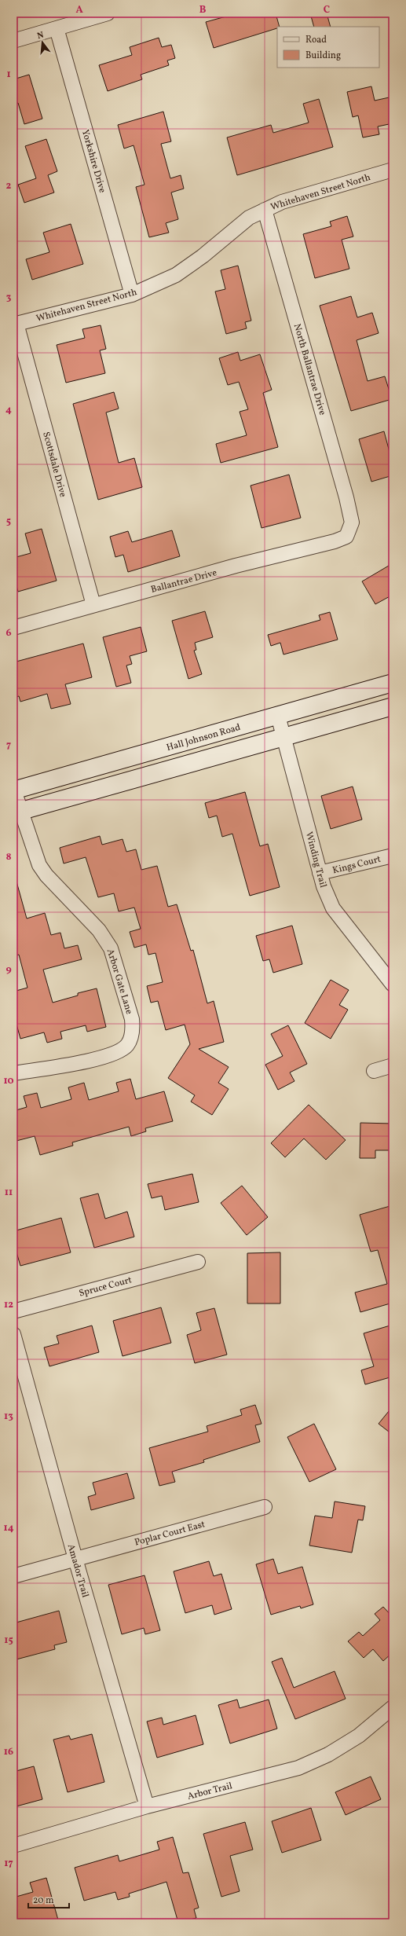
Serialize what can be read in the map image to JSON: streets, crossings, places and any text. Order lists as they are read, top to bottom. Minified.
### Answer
{"streets":{"main road":["Hall Johnson Road"],"street":["Yorkshire Drive","Whitehaven Street North","North Ballantrae Drive","Scottsdale Drive","Ballantrae Drive","Winding Trail","Kings Court","Arbor Gate Lane","Spruce Court","Poplar Court East","Amador Trail","Arbor Trail"]},"crossings":[["Yorkshire Drive","Whitehaven Street North"],["Whitehaven Street North","North Ballantrae Drive"],["Whitehaven Street North","Scottsdale Drive"],["North Ballantrae Drive","Ballantrae Drive"],["Scottsdale Drive","Ballantrae Drive"],["Hall Johnson Road","Winding Trail"],["Hall Johnson Road","Arbor Gate Lane"],["Winding Trail","Kings Court"],["Poplar Court East","Amador Trail"],["Amador Trail","Arbor Trail"]],"legend":["Road","Building"],"scale_bar":"20 m","north":"top","grid":{"columns":["A","B","C"],"rows":["1","2","3","4","5","6","7","8","9","10","11","12","13","14","15","16","17"]}}
